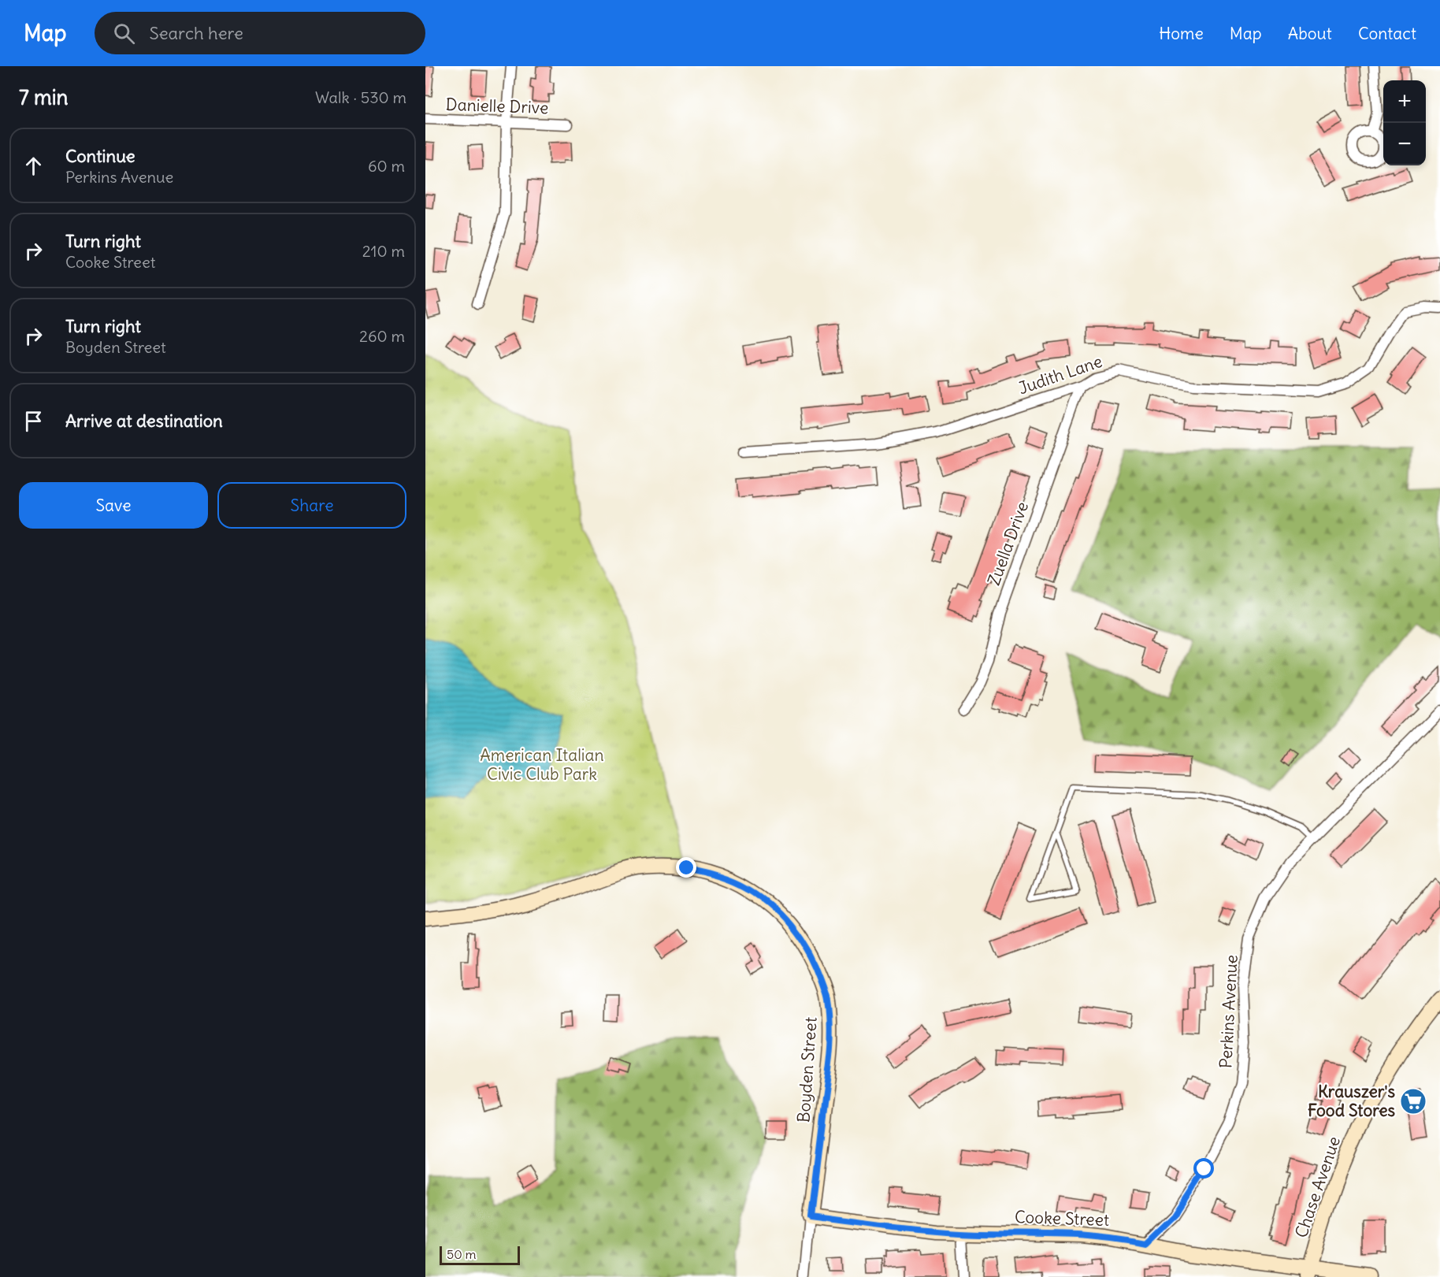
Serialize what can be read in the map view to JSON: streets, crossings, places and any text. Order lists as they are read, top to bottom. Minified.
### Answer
{"streets":{"street":["Danielle Drive","Judith Lane","Zuella Drive","Perkins Avenue","Boyden Street","Chase Avenue","Cooke Street"]},"crossings":[["Judith Lane","Zuella Drive"],["Perkins Avenue","Cooke Street"],["Boyden Street","Cooke Street"],["Chase Avenue","Cooke Street"]],"parks":["American Italian Civic Club Park"],"places":{"supermarket":["Krauszer's Food Stores"]},"scale_bar":"50 m","page":{"header":"Map","search":"Search here","nav":["Home","Map","About","Contact"],"heading":["7 min","Walk · 530 m"],"map_buttons":["+","−"],"list":[["Continue","Perkins Avenue","60 m"],["Turn right","Cooke Street","210 m"],["Turn right","Boyden Street","260 m"],"Arrive at destination"],"buttons":["Save","Share"],"scale":"50 m"}}
